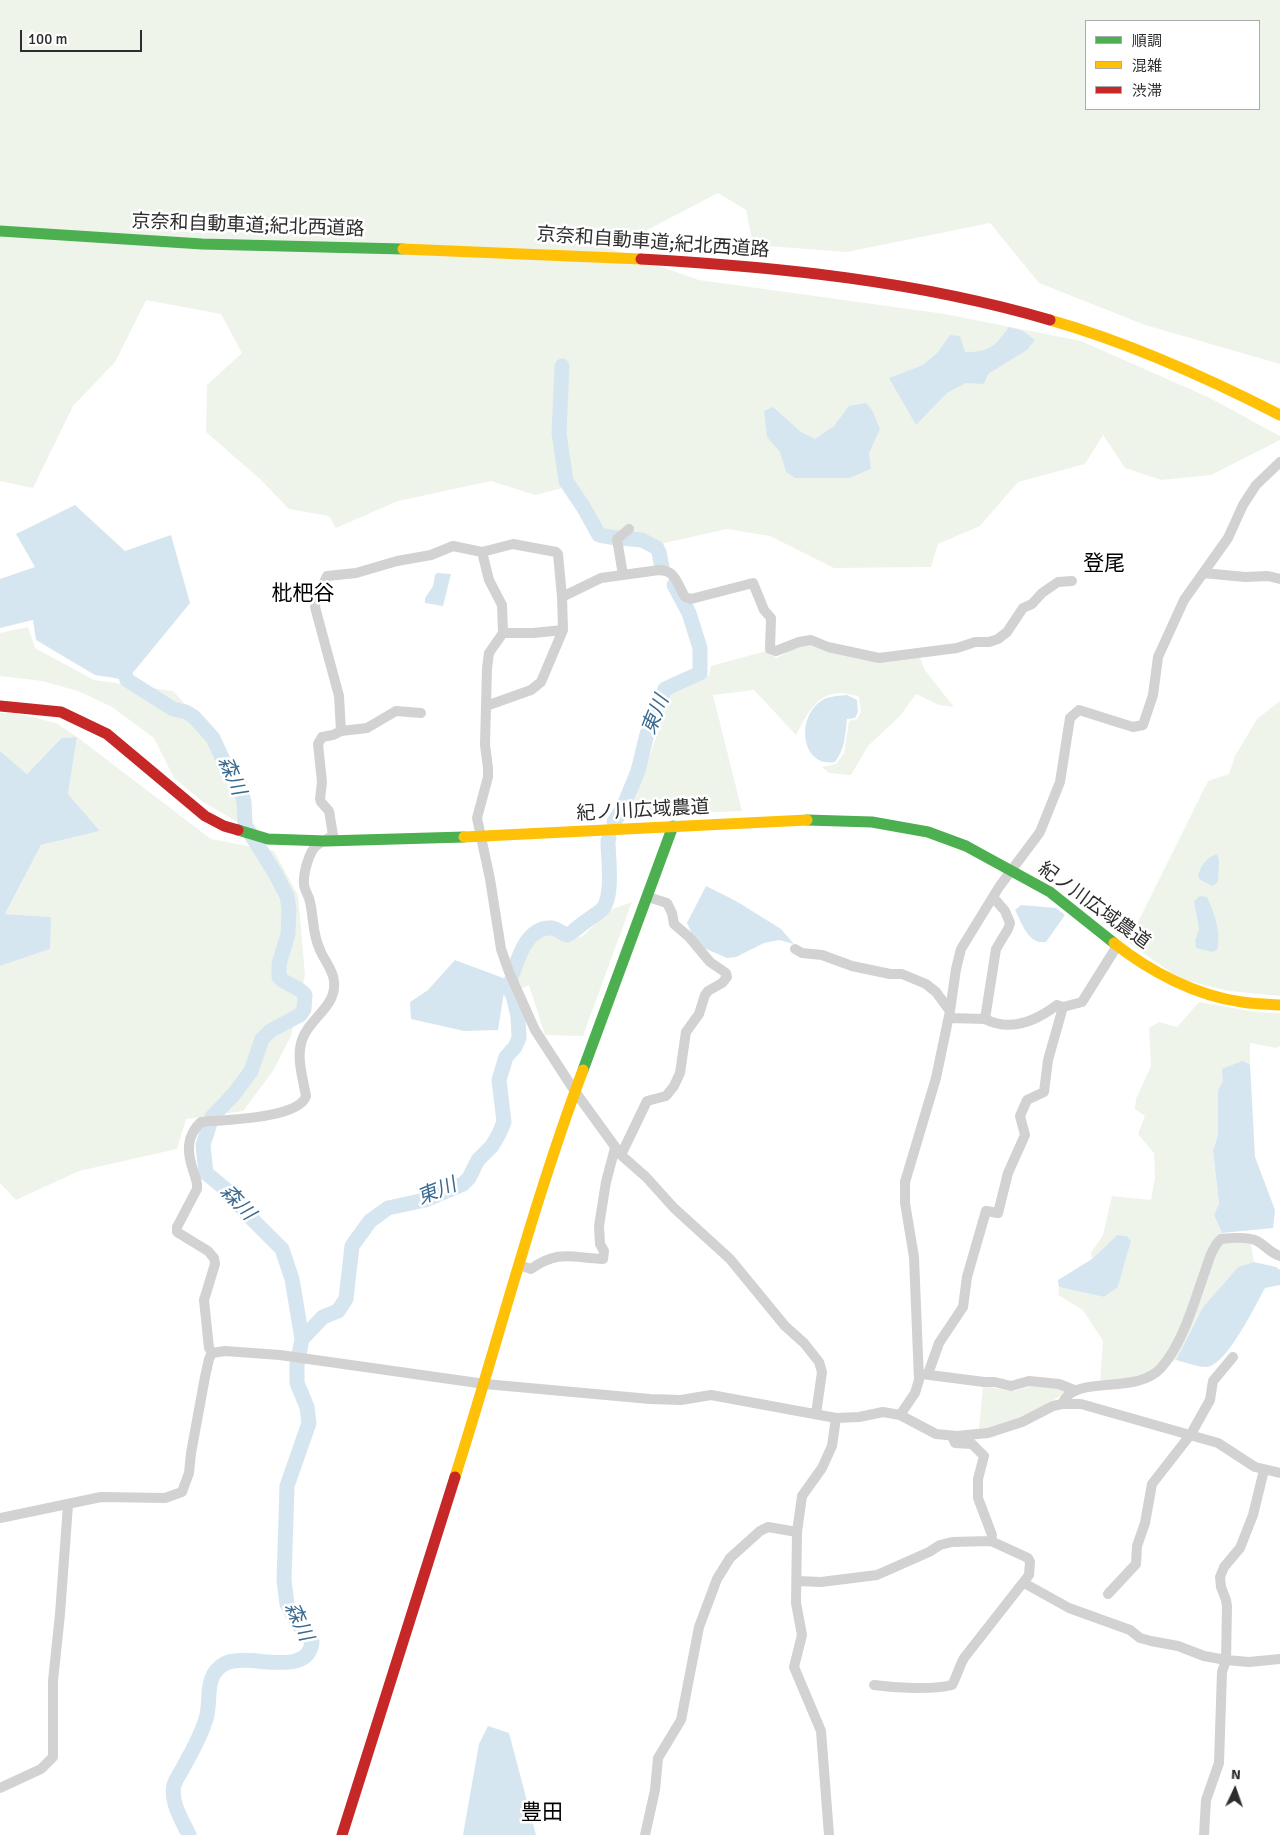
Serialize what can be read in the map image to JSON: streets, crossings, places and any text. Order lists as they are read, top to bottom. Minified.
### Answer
{"streets":{"main road":["京奈和自動車道;紀北西道路","紀ノ川広域農道"]},"districts":["登尾","枇杷谷","豊田"],"water":["東川","森川"],"legend":["順調","混雑","渋滞"],"scale_bar":"100 m","north":"top"}
